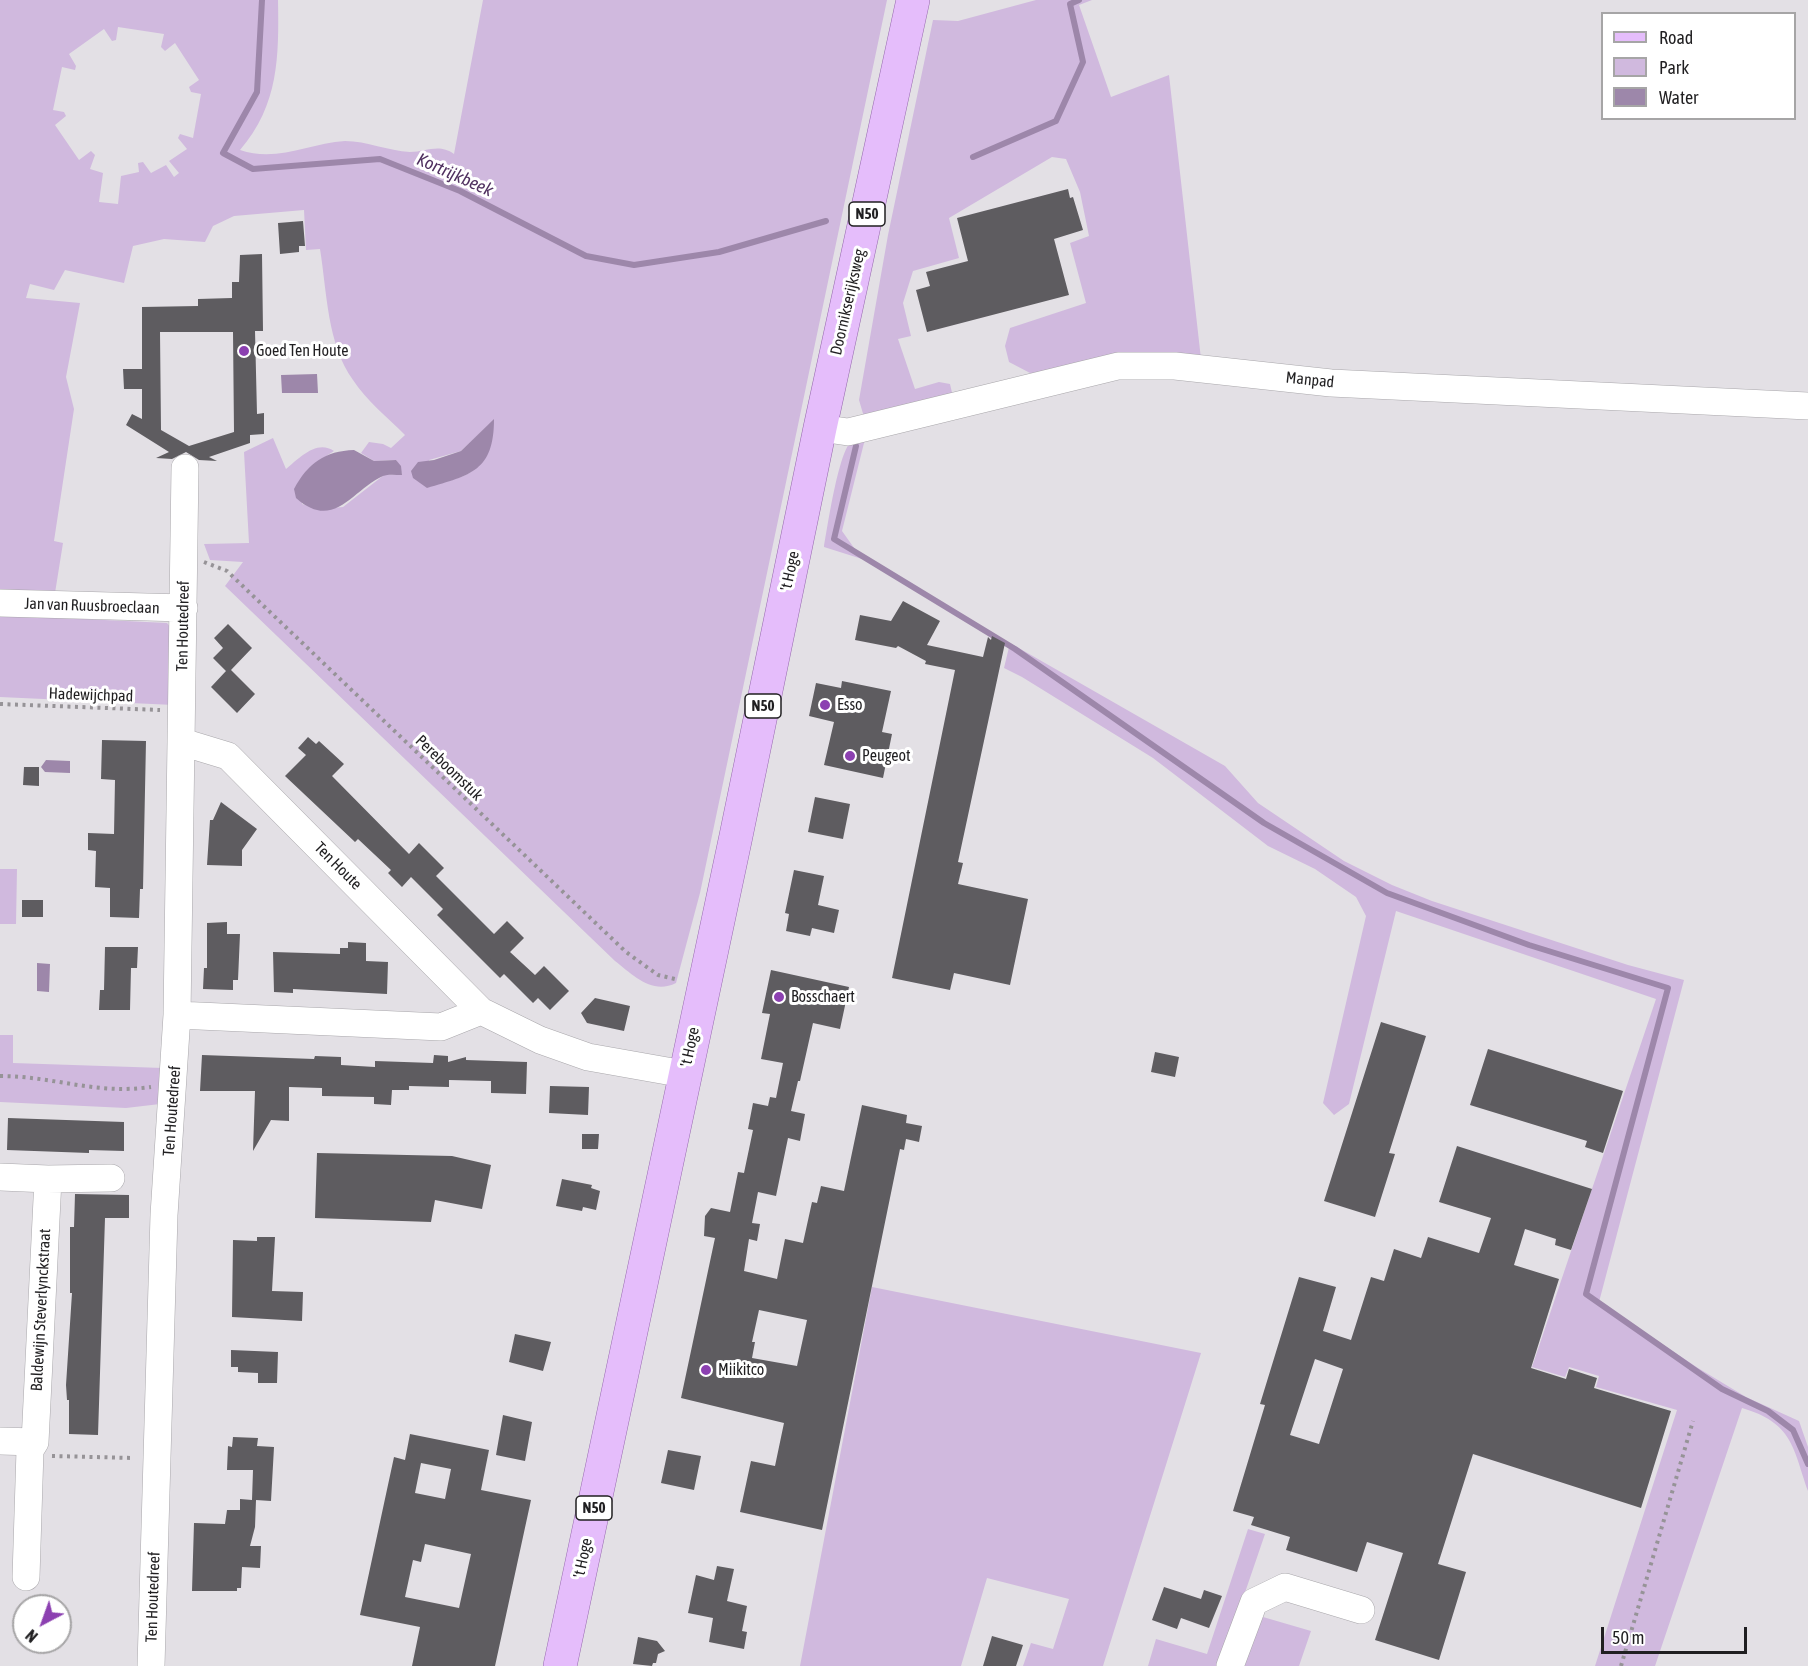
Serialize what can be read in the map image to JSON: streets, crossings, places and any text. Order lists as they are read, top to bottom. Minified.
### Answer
{"streets":{"main road":["N50","Doornikserijksweg","'t Hoge"],"street":["Manpad","Jan van Ruusbroeclaan","Ten Houtedreef","Ten Houte","Baldewijn Steverlynckstraat"],"path":["Hadewijchpad","Pereboomstuk"]},"crossings":[["Doornikserijksweg","Manpad"],["Doornikserijksweg","'t Hoge"],["Manpad","'t Hoge"],["'t Hoge","Pereboomstuk"],["'t Hoge","Ten Houte"],["Jan van Ruusbroeclaan","Ten Houtedreef"],["Ten Houtedreef","Hadewijchpad"],["Ten Houtedreef","Pereboomstuk"],["Ten Houtedreef","Ten Houte"]],"water":["Kortrijkbeek"],"places":["Goed Ten Houte","Esso","Peugeot","Bosschaert","Miikitco"],"legend":["Road","Park","Water"],"scale_bar":"50 m","north":"bottom left"}
